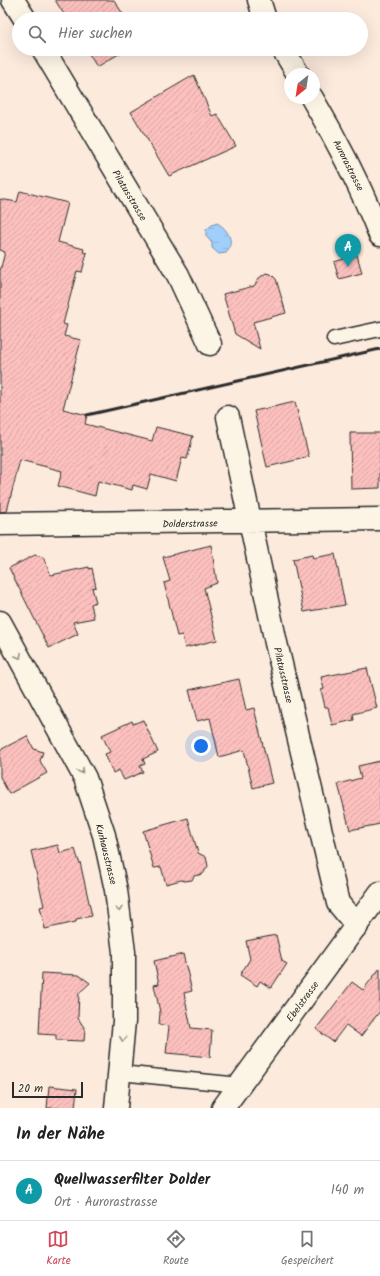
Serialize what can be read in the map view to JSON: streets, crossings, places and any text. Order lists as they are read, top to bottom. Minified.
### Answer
{"streets":{"street":["Aurorastrasse","Pilatusstrasse","Dolderstrasse","Kurhausstrasse","Ebelstrasse"]},"crossings":[["Pilatusstrasse","Dolderstrasse"],["Pilatusstrasse","Ebelstrasse"]],"one_way":["Kurhausstrasse"],"scale_bar":"20 m","north":"bottom left","page":{"search":"Hier suchen","pins":"A","scale":"20 m","heading":"In der Nähe","list":[{"mark":"A","name":"Quellwasserfilter Dolder","note":"Ort · Aurorastrasse","value":"140 m"}],"nav":["Karte","Route","Gespeichert"]}}
